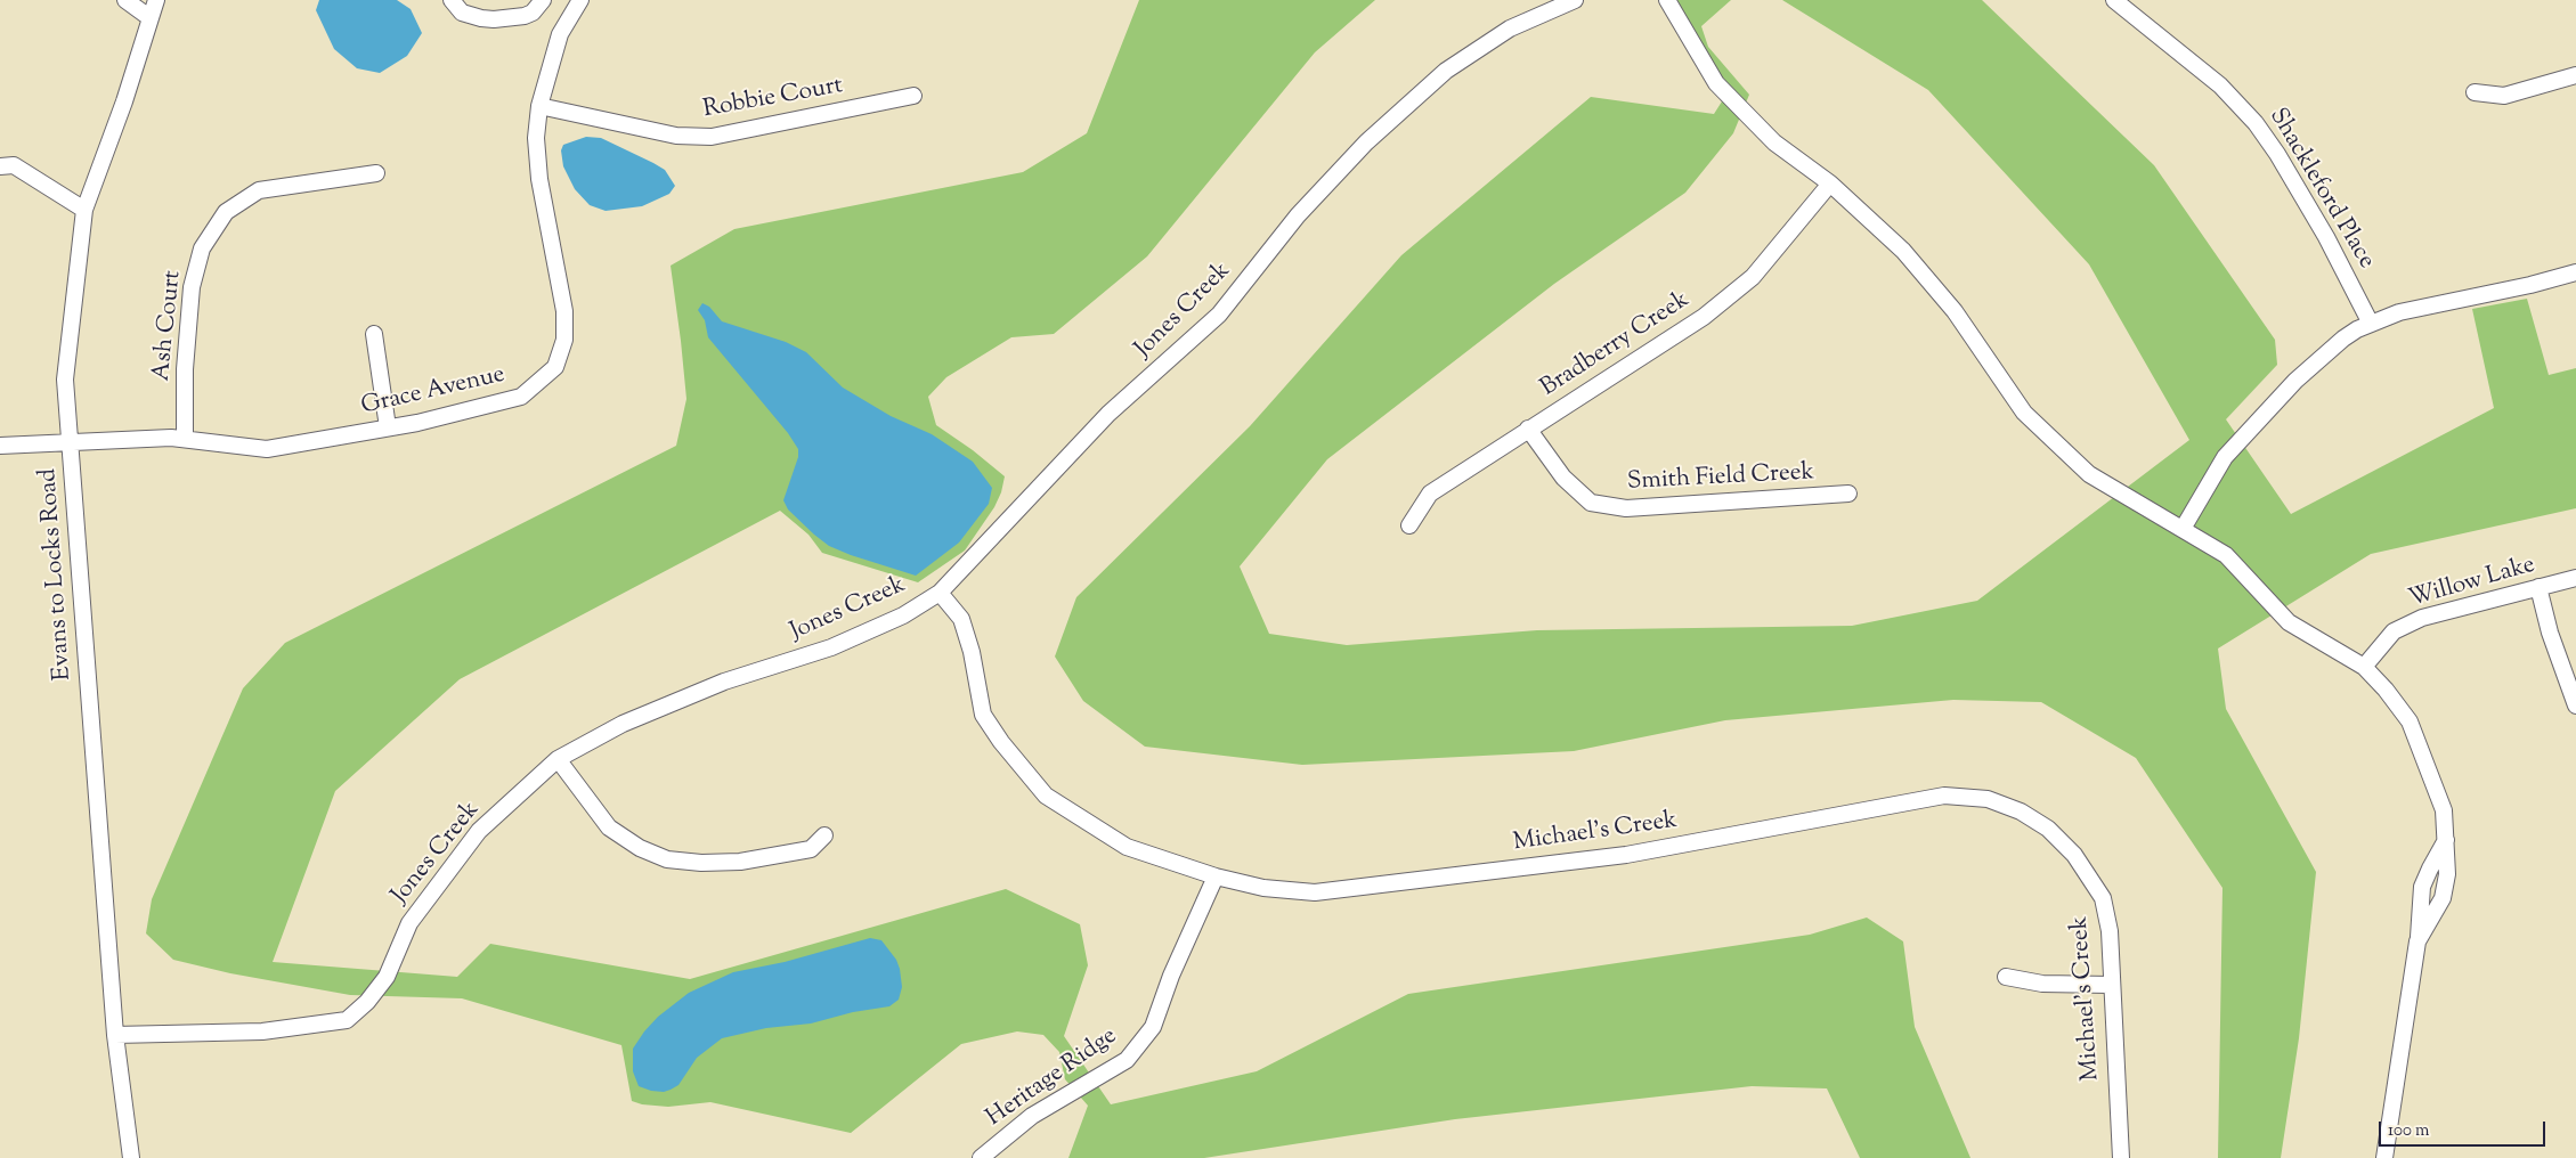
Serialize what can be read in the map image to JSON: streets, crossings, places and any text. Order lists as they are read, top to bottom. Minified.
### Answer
{"streets":{"street":["Robbie Court","Shackleford Place","Jones Creek","Ash Court","Bradberry Creek","Grace Avenue","Smith Field Creek","Evans to Locks Road","Willow Lake","Michael's Creek","Heritage Ridge"]},"crossings":[["Robbie Court","Grace Avenue"],["Jones Creek","Evans to Locks Road"],["Jones Creek","Michael's Creek"],["Ash Court","Grace Avenue"],["Bradberry Creek","Smith Field Creek"],["Grace Avenue","Evans to Locks Road"],["Michael's Creek","Heritage Ridge"]],"scale_bar":"100 m"}
